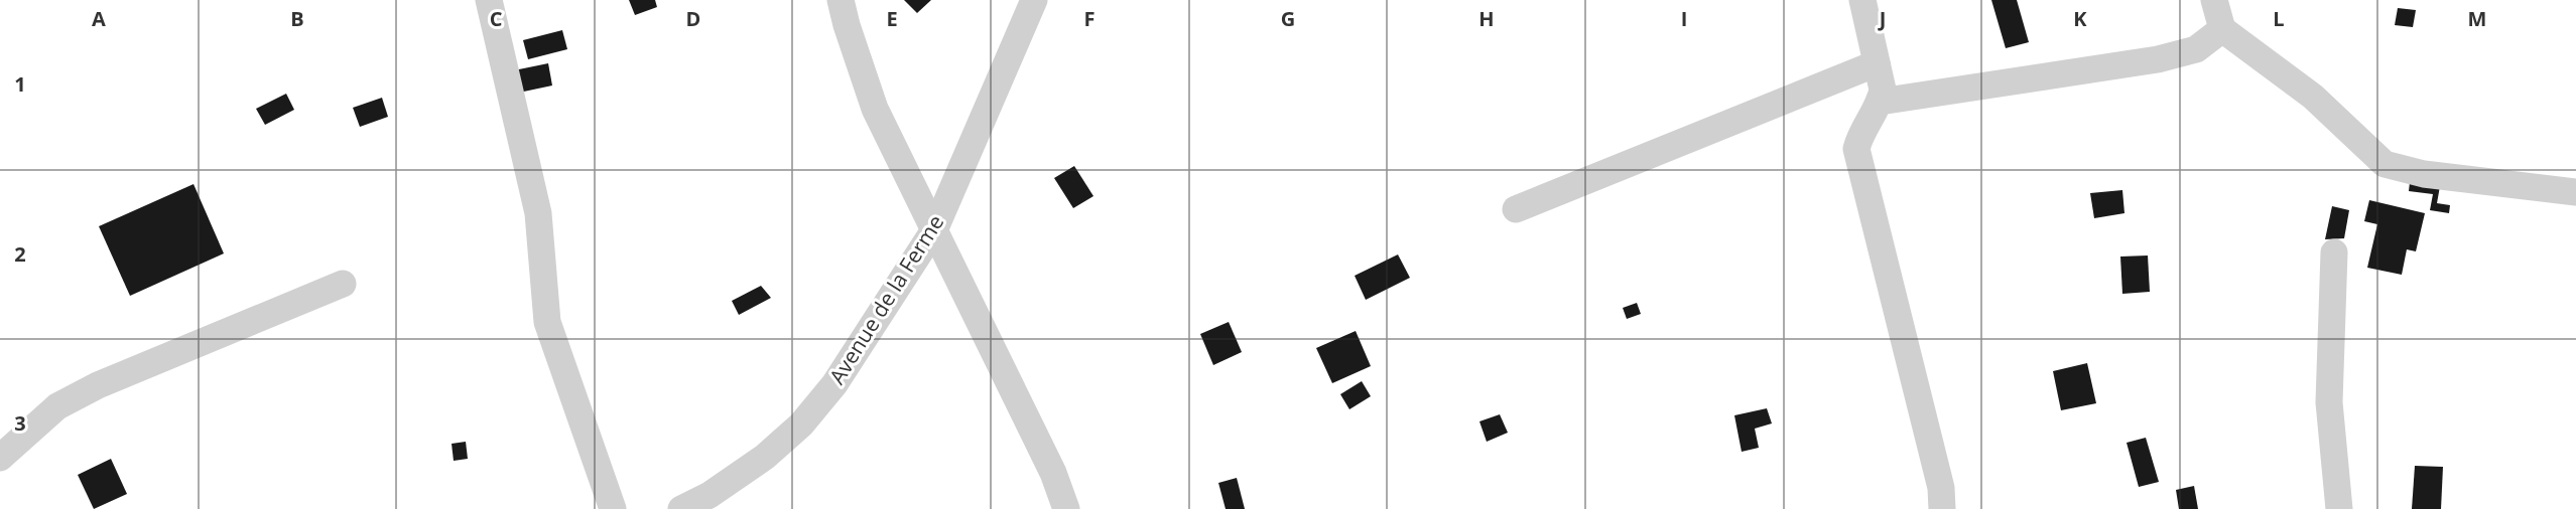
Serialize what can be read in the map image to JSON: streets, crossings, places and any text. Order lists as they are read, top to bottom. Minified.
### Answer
{"streets":{"street":["Avenue de la Ferme"]},"grid":{"columns":["A","B","C","D","E","F","G","H","I","J","K","L","M"],"rows":["1","2","3"]}}
